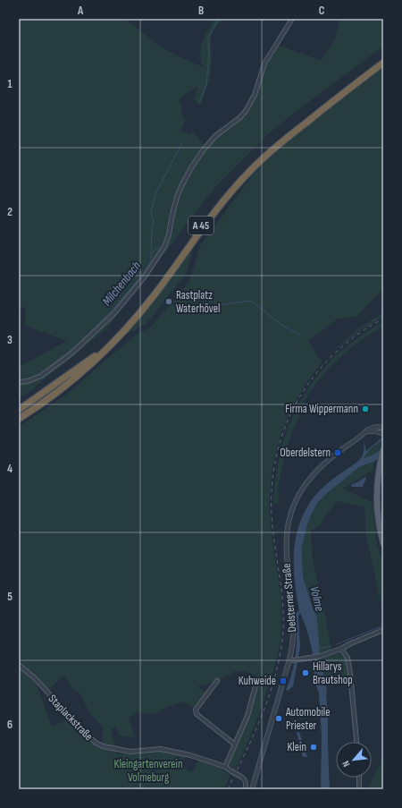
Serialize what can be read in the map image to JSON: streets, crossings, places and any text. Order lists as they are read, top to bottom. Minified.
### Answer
{"streets":{"highway":["A 45"],"street":["Delsterner Straße","Staplackstraße"]},"water":["Milchenbach","Volme"],"parks":["Kleingartenverein Volmeburg"],"places":{"other":["Rastplatz Waterhövel","Firma Wippermann","Hillarys Brautshop","Automobile Priester","Klein"],"transit":["Oberdelstern","Kuhweide"]},"north":"bottom left","grid":{"columns":["A","B","C"],"rows":["1","2","3","4","5","6"]}}
